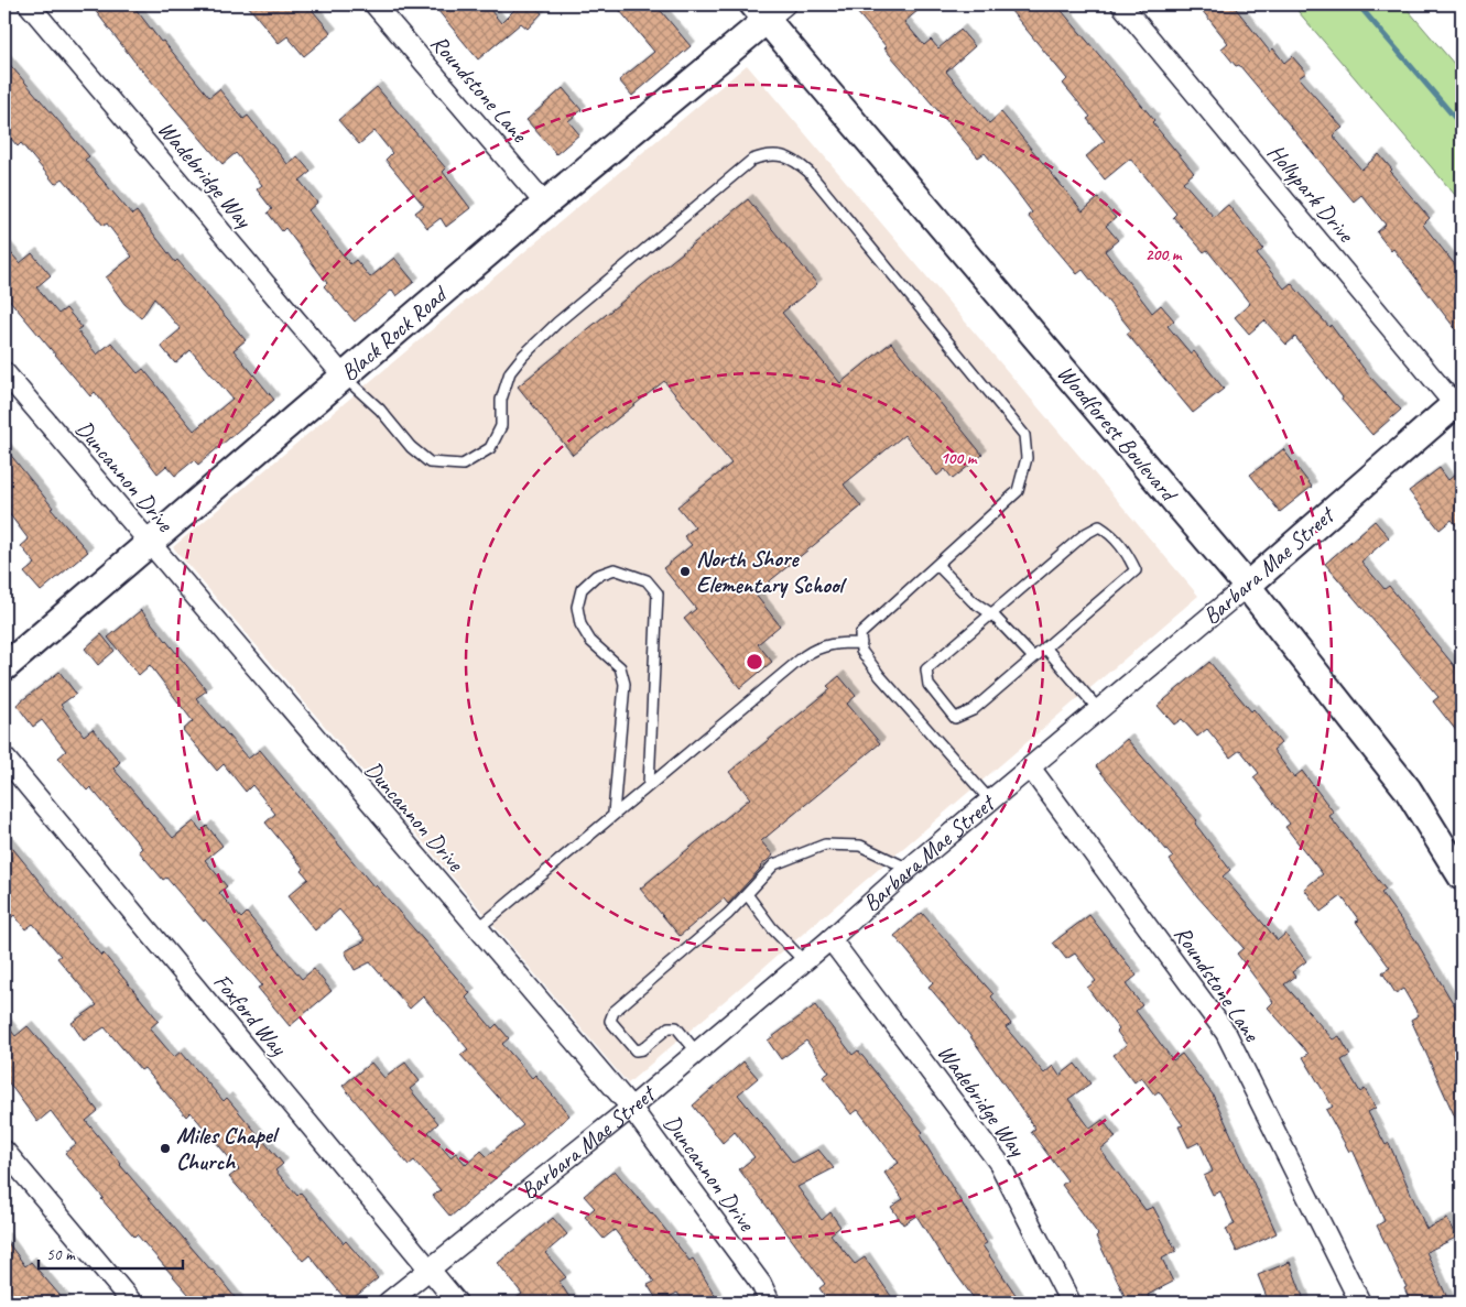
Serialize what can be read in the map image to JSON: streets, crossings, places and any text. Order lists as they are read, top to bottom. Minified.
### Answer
{"streets":{"street":["Roundstone Lane","Wadebridge Way","Hollypark Drive","Black Rock Road","Woodforest Boulevard","Duncannon Drive","Barbara Mae Street","Foxford Way"]},"crossings":[["Roundstone Lane","Black Rock Road"],["Roundstone Lane","Barbara Mae Street"],["Wadebridge Way","Black Rock Road"],["Wadebridge Way","Barbara Mae Street"],["Hollypark Drive","Barbara Mae Street"],["Black Rock Road","Woodforest Boulevard"],["Black Rock Road","Duncannon Drive"],["Woodforest Boulevard","Barbara Mae Street"],["Duncannon Drive","Barbara Mae Street"],["Barbara Mae Street","Foxford Way"]],"places":["North Shore Elementary School","Miles Chapel Church"],"scale_bar":"50 m","rings":["200 m","100 m"]}
